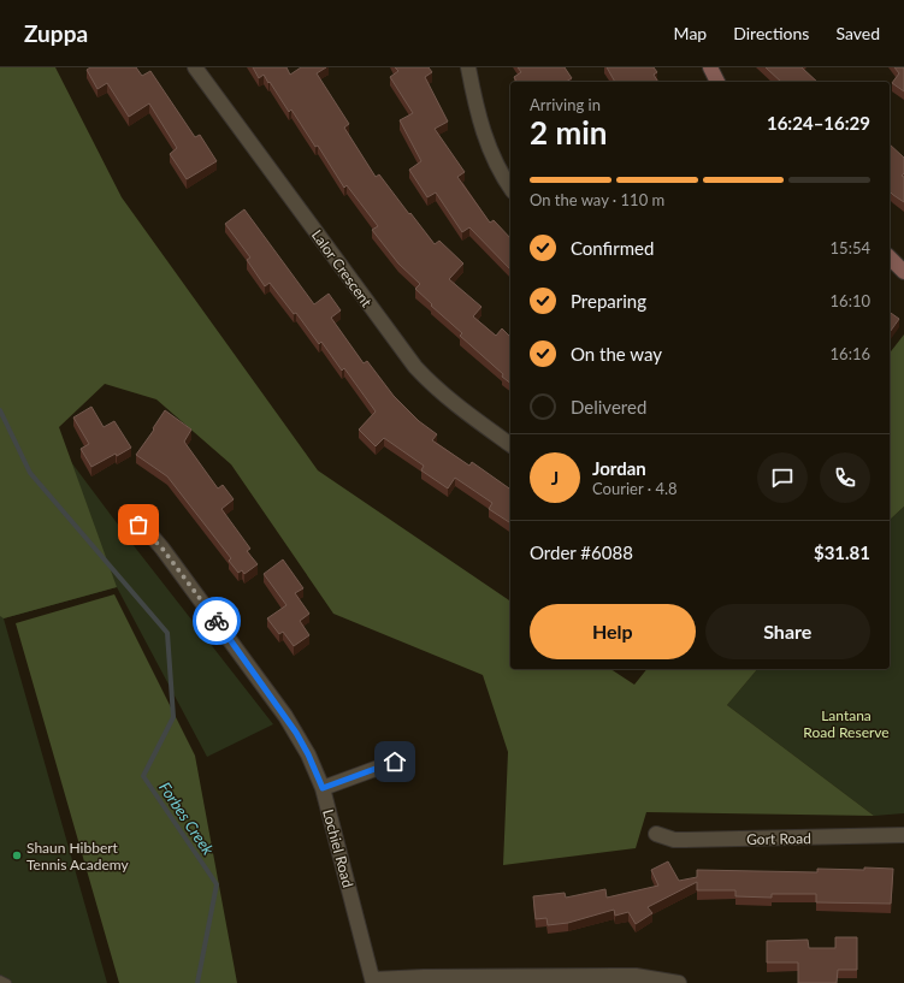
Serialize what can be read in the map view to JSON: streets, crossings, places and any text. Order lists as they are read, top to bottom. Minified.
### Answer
{"streets":{"street":["Lalor Crescent","Gort Road","Lochiel Road"]},"water":["Forbes Creek"],"parks":["Lantana Road Reserve"],"places":["Shaun Hibbert Tennis Academy"],"page":{"header":"Zuppa","nav":["Map","Directions","Saved"],"heading":["2 min","Arriving in","16:24–16:29"],"panel":["Jordan","Courier · 4.8","Order #6088","$31.81"],"bar":"On the way · 110 m","list":[["Confirmed","15:54"],["Preparing","16:10"],["On the way","16:16"],"Delivered"],"round":"J","buttons":["Help","Share"]}}
